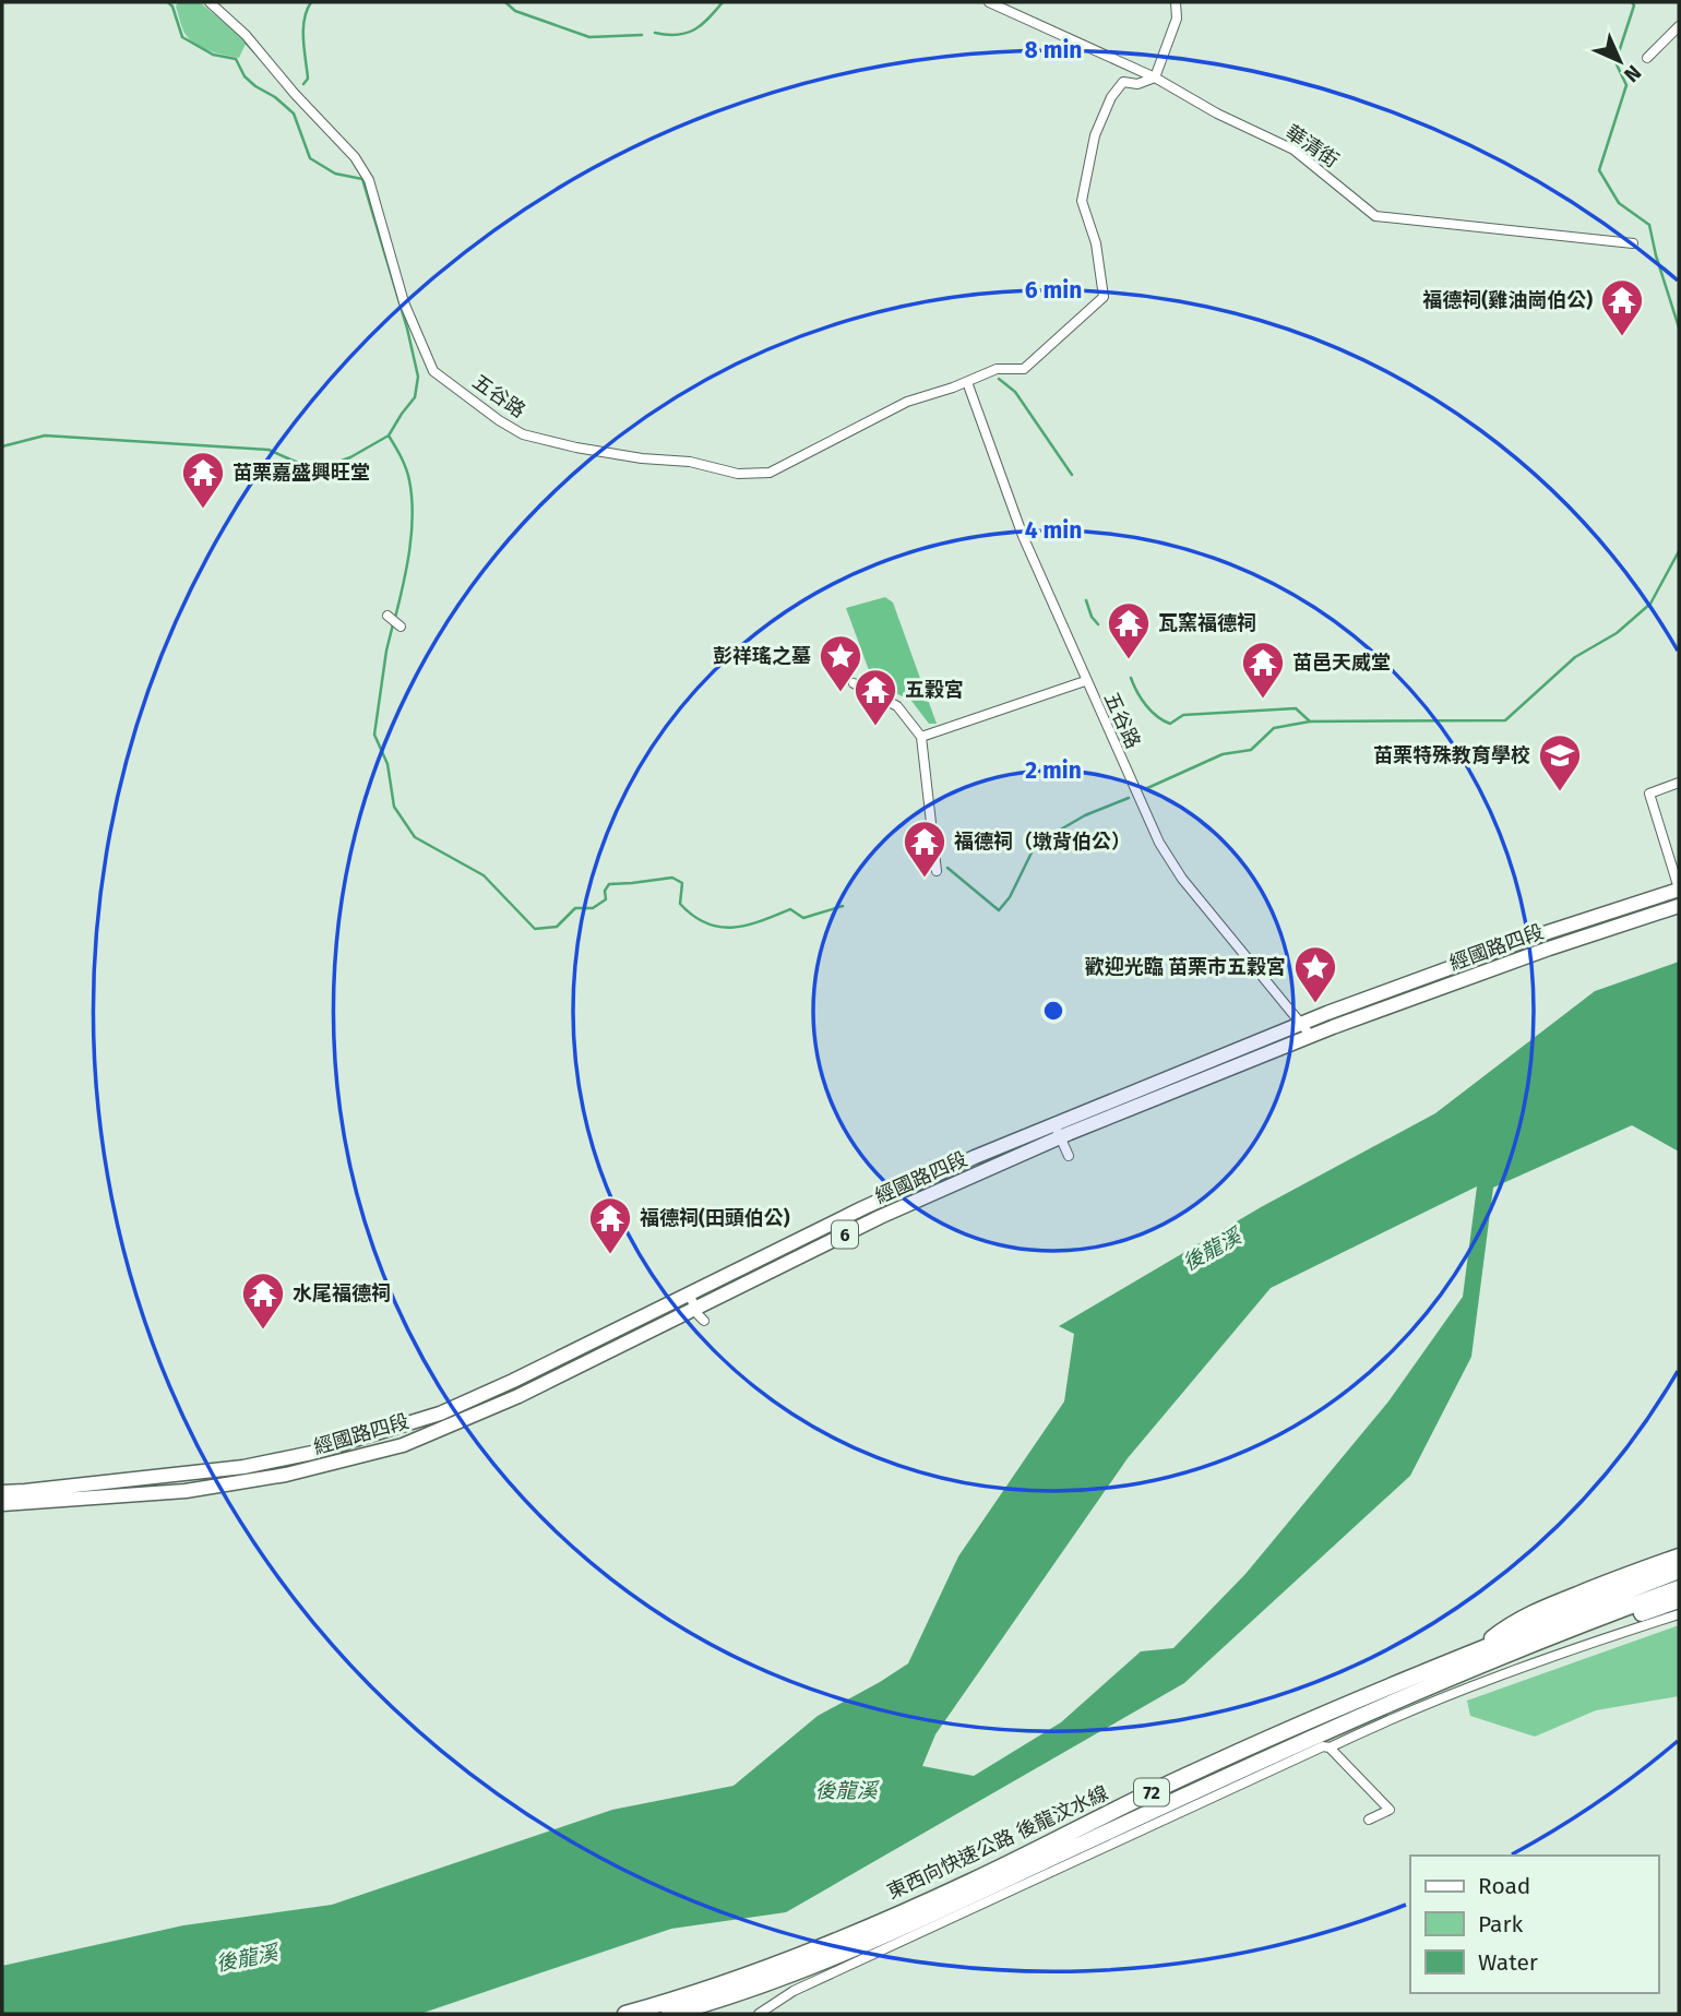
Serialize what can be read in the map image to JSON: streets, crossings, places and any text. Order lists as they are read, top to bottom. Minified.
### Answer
{"streets":{"highway":["72","東西向快速公路 後龍汶水線"],"main road":["經國路四段","6"],"street":["華清街","五谷路"]},"crossings":[["華清街","五谷路"],["五谷路","經國路四段"]],"water":["後龍溪"],"places":{"temple":["福德祠(雞油崗伯公)","苗栗嘉盛興旺堂","瓦窯福德祠","苗邑天威堂","五穀宮","福德祠（墩背伯公）","福德祠(田頭伯公)","水尾福德祠"],"place":["彭祥瑤之墓","歡迎光臨 苗栗市五穀宮"],"school or university":["苗栗特殊教育學校"]},"legend":["Road","Park","Water"],"north":"bottom right","rings":["8 min","6 min","4 min","2 min"]}
